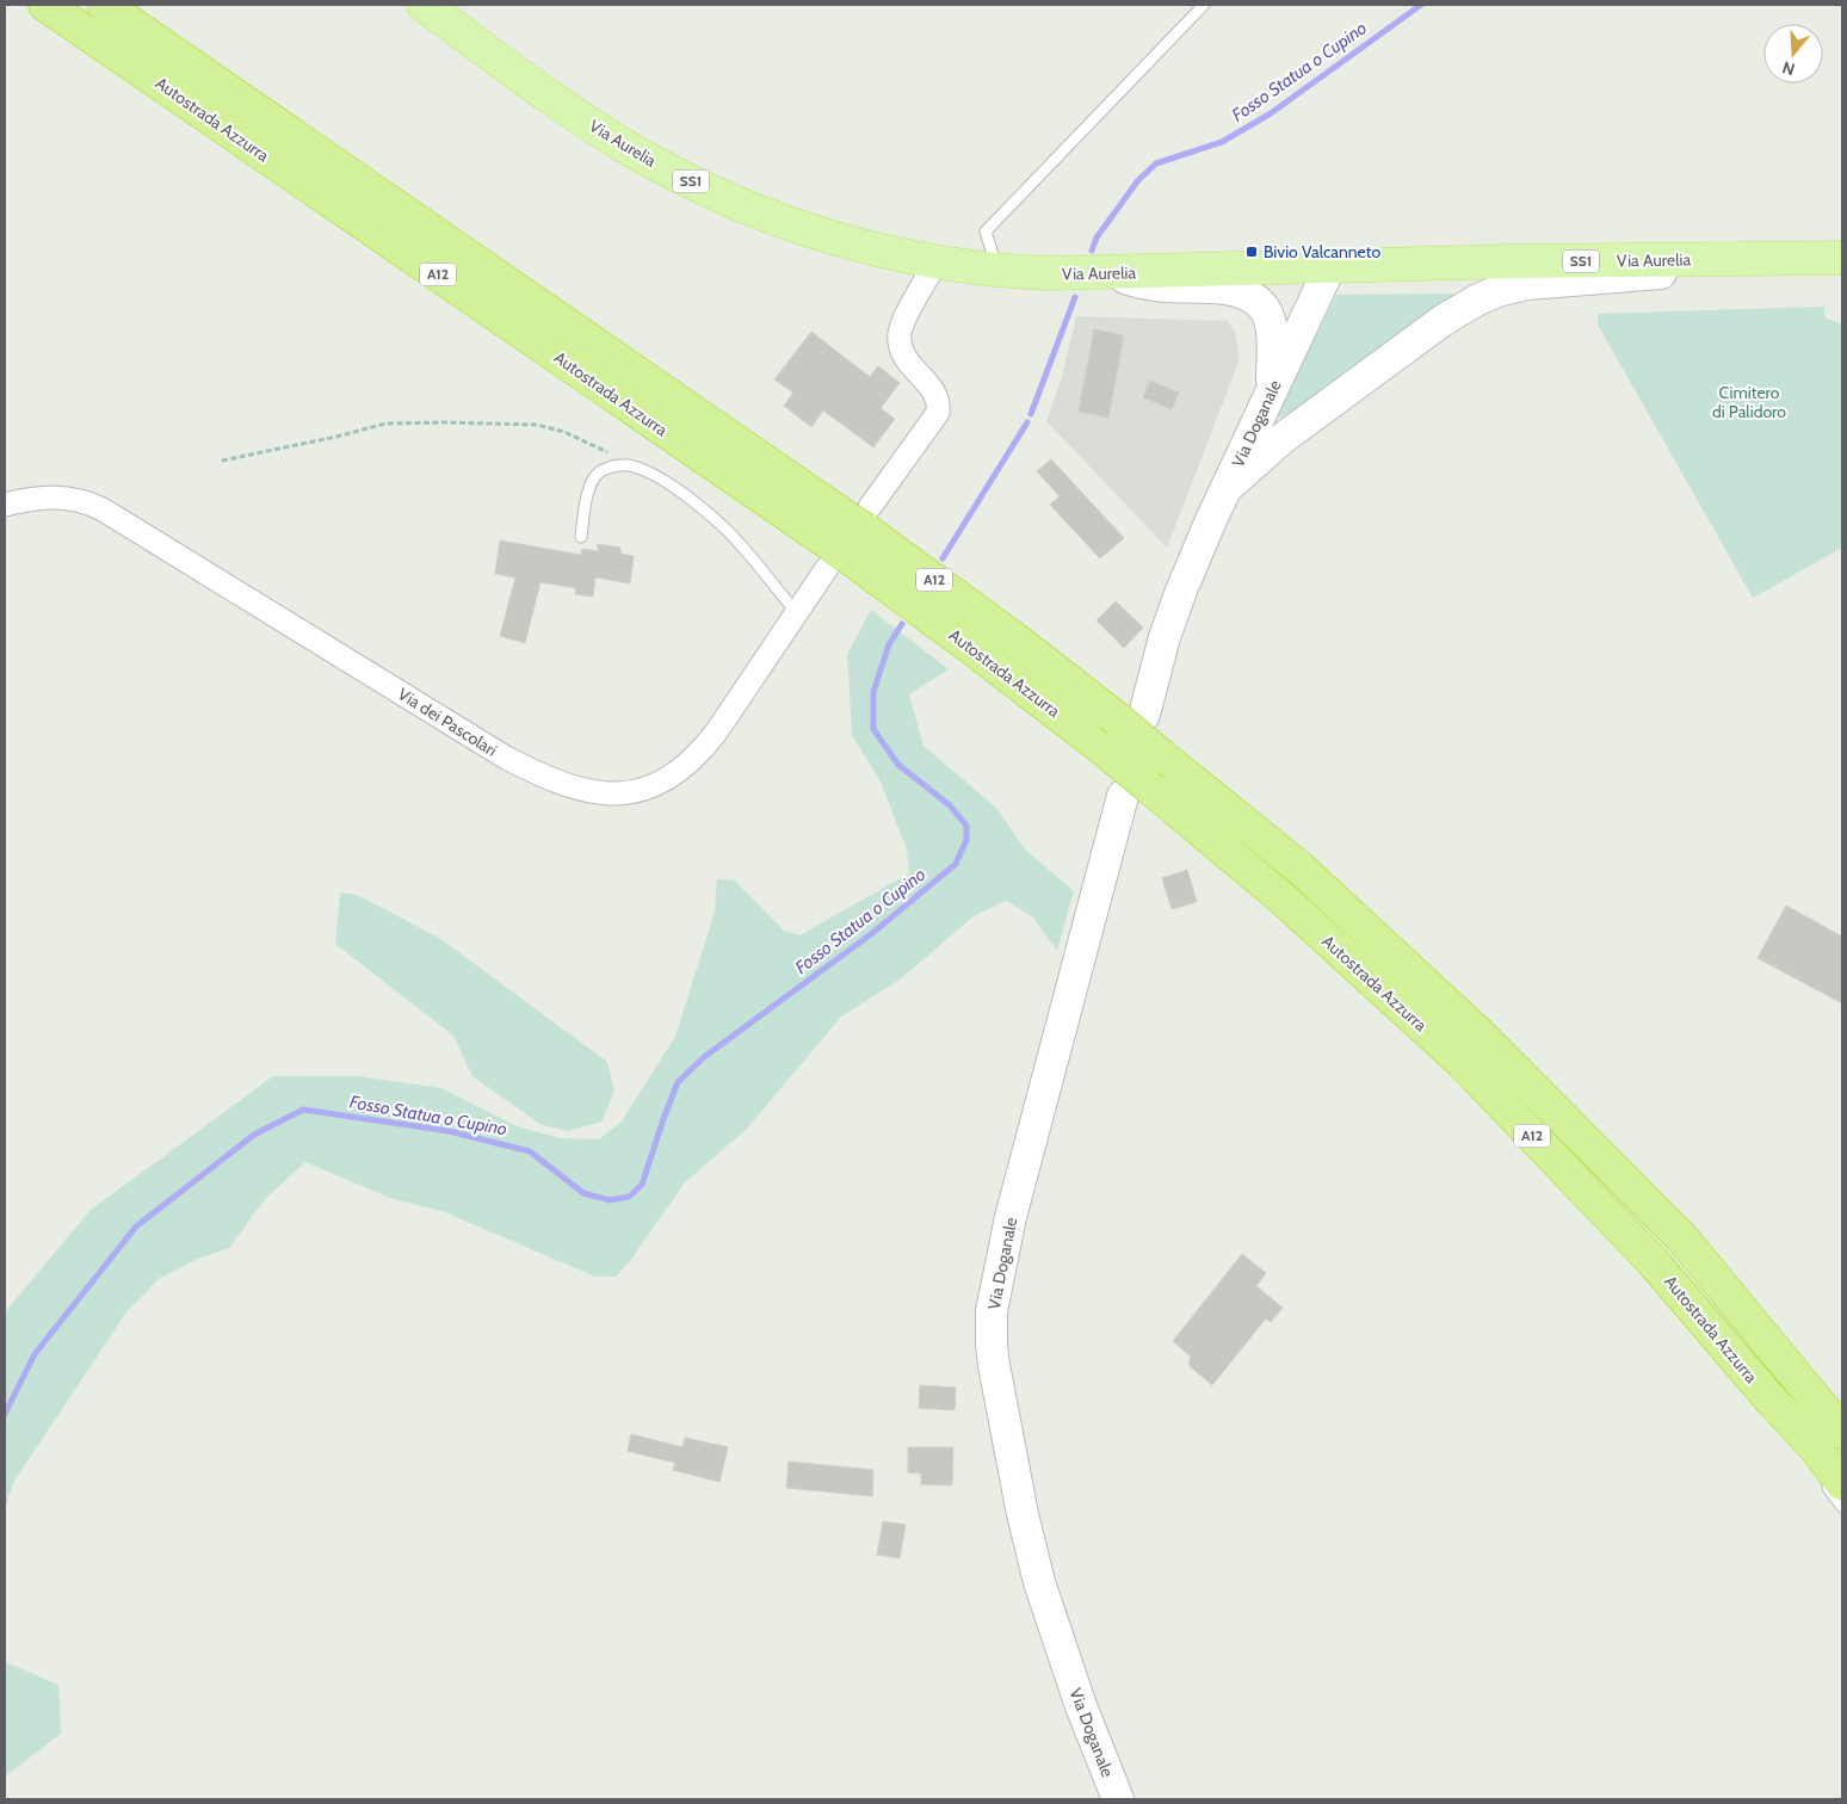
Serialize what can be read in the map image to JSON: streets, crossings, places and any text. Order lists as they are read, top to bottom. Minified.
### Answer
{"streets":{"highway":["Autostrada Azzurra","A12"],"main road":["Via Aurelia","SS1","Via Doganale"],"street":["Via dei Pascolari"]},"crossings":[["Autostrada Azzurra","Via Doganale"],["Autostrada Azzurra","Via dei Pascolari"],["Via Aurelia","Via Doganale"],["Via Aurelia","Via dei Pascolari"]],"water":["Fosso Statua o Cupino"],"parks":["Cimitero di Palidoro"],"places":{"transit":["Bivio Valcanneto"]},"north":"bottom"}
